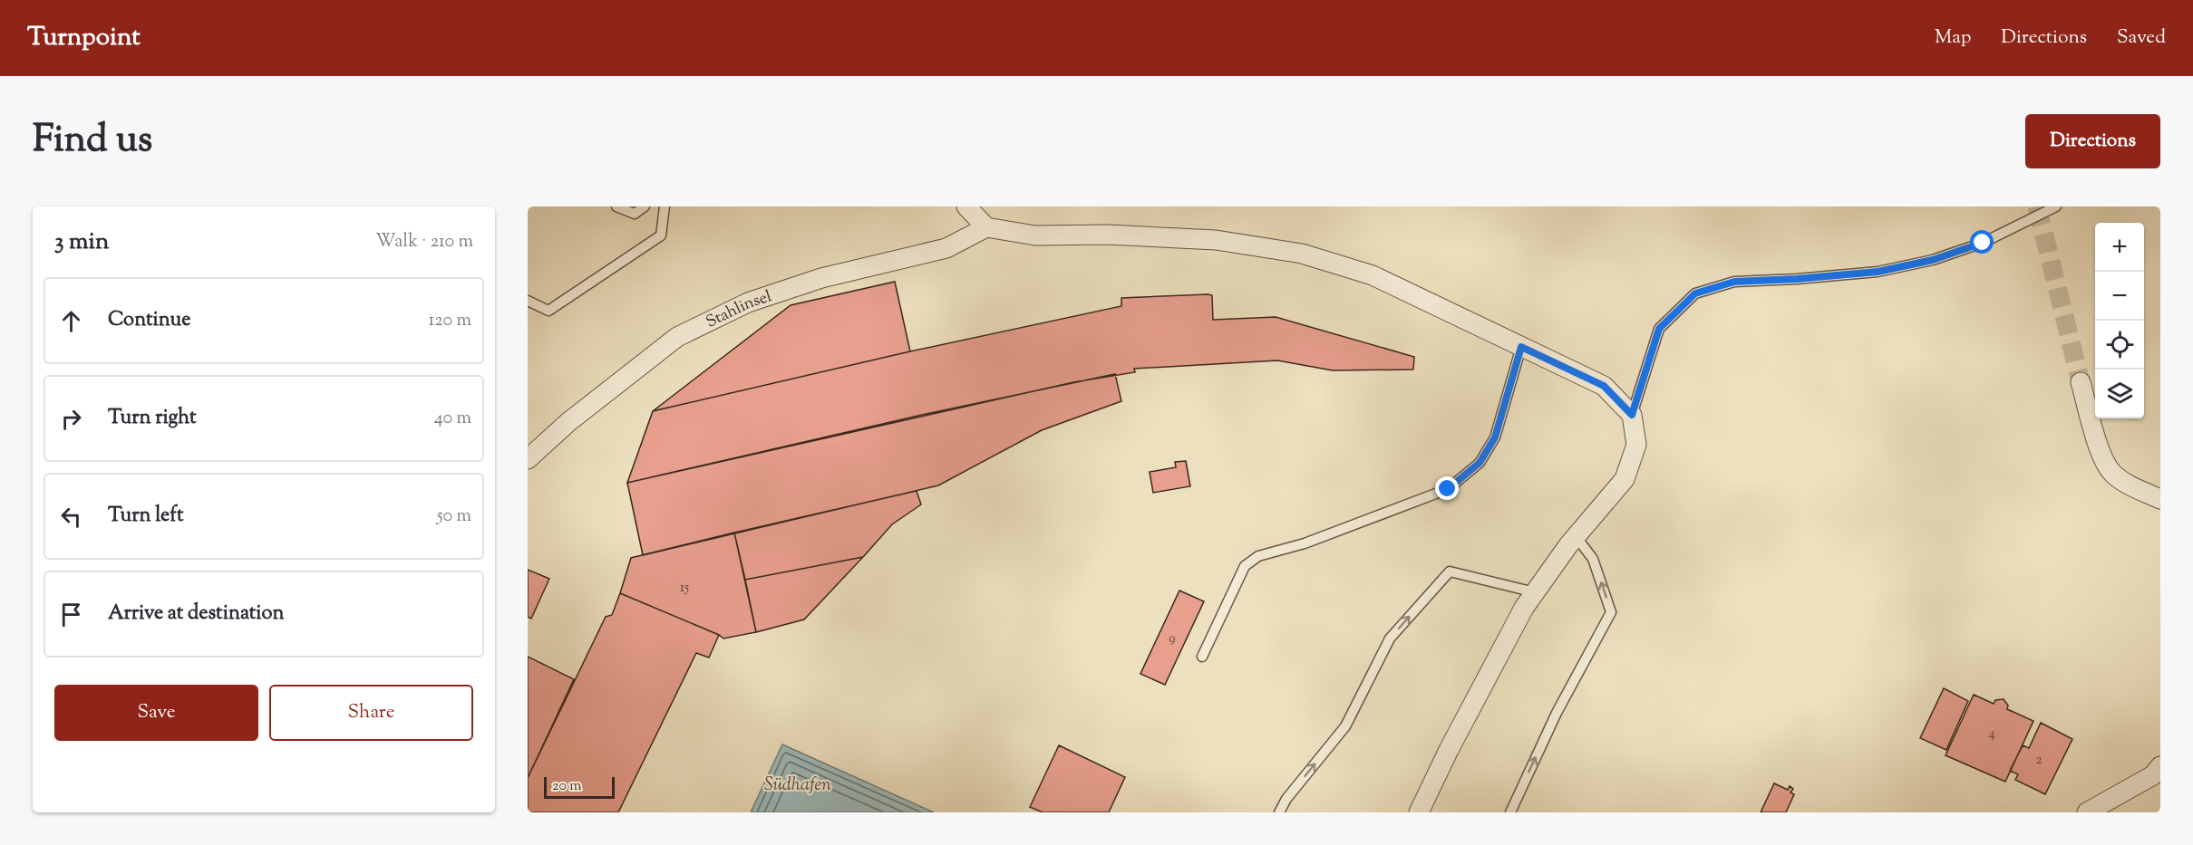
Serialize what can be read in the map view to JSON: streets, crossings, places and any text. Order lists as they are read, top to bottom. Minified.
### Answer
{"streets":{"street":["Stahlinsel"]},"water":["Südhafen"],"house_numbers":["15","9","4","2"],"scale_bar":"20 m","page":{"header":"Turnpoint","nav":["Map","Directions","Saved"],"title":"Find us","buttons":["Directions",["Save","Share"]],"heading":["3 min","Walk · 210 m"],"map_buttons":["+","−"],"list":[["Continue","120 m"],["Turn right","40 m"],["Turn left","50 m"],"Arrive at destination"],"scale":"20 m"}}
